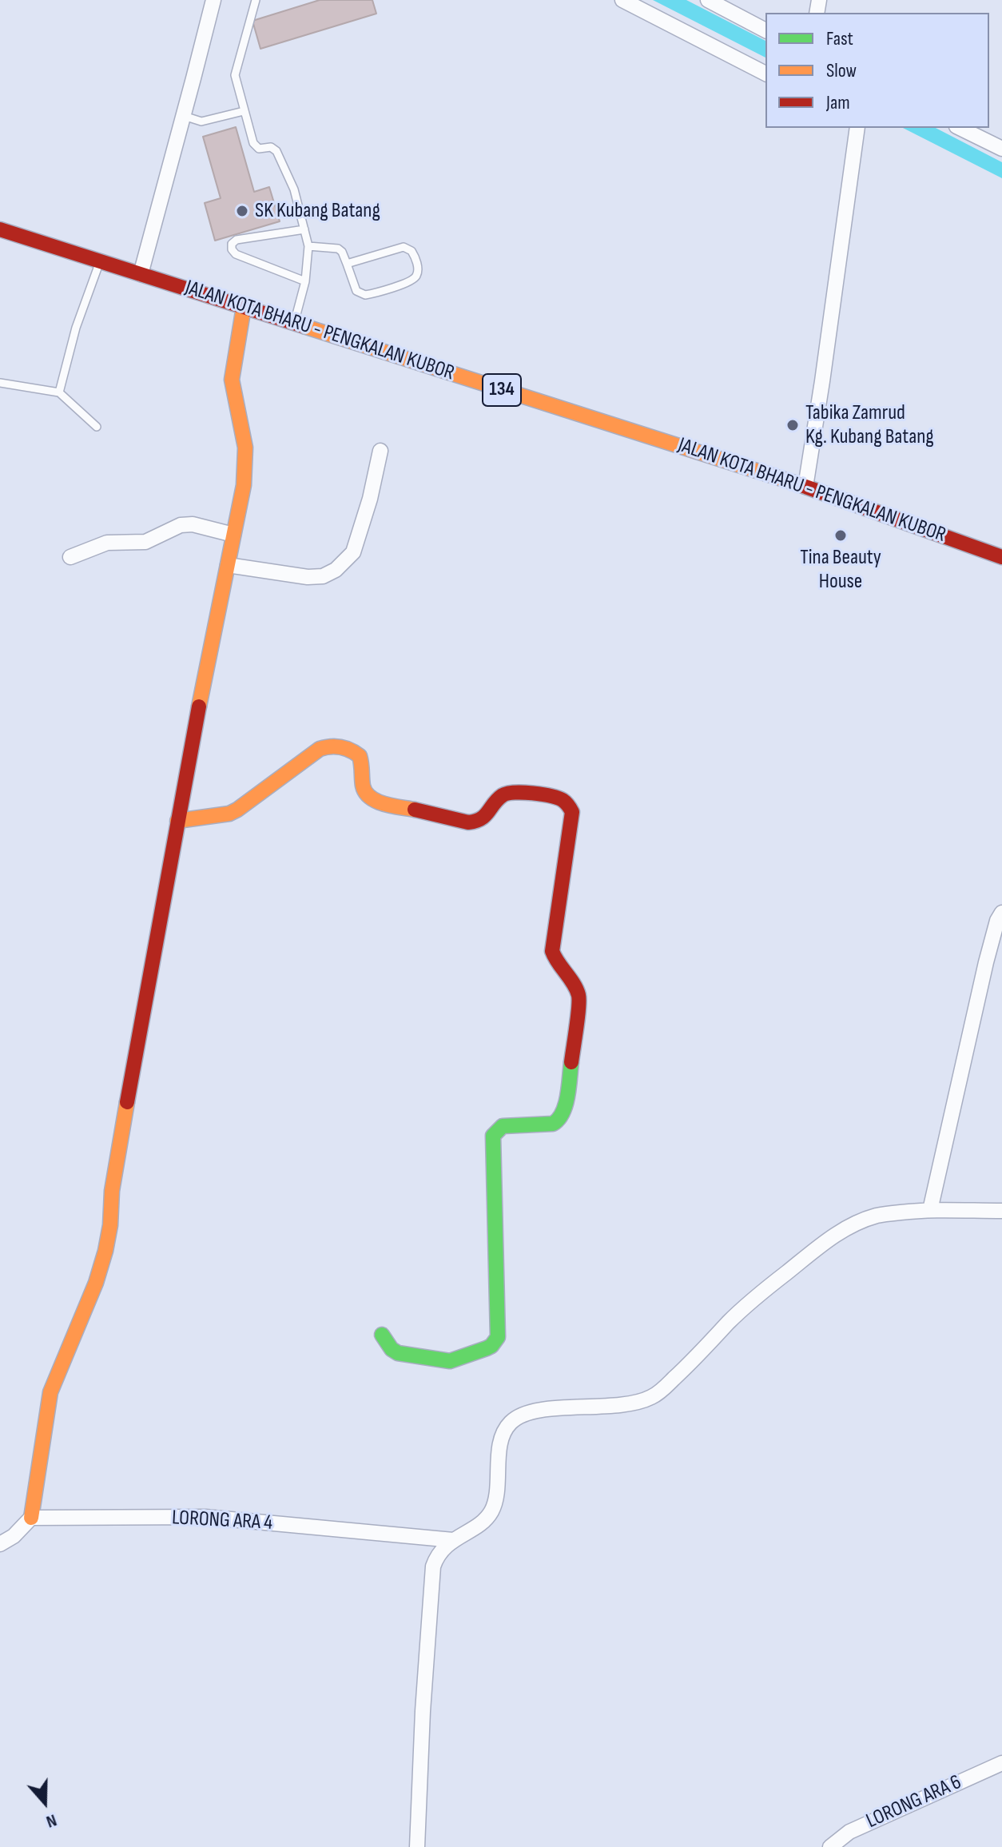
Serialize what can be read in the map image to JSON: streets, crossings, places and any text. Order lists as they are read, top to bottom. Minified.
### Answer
{"streets":{"street":["JALAN KOTA BHARU - PENGKALAN KUBOR","134","LORONG ARA 4","LORONG ARA 6"]},"places":["SK Kubang Batang","Tabika Zamrud Kg. Kubang Batang","Tina Beauty House"],"legend":["Fast","Slow","Jam"],"north":"bottom"}
